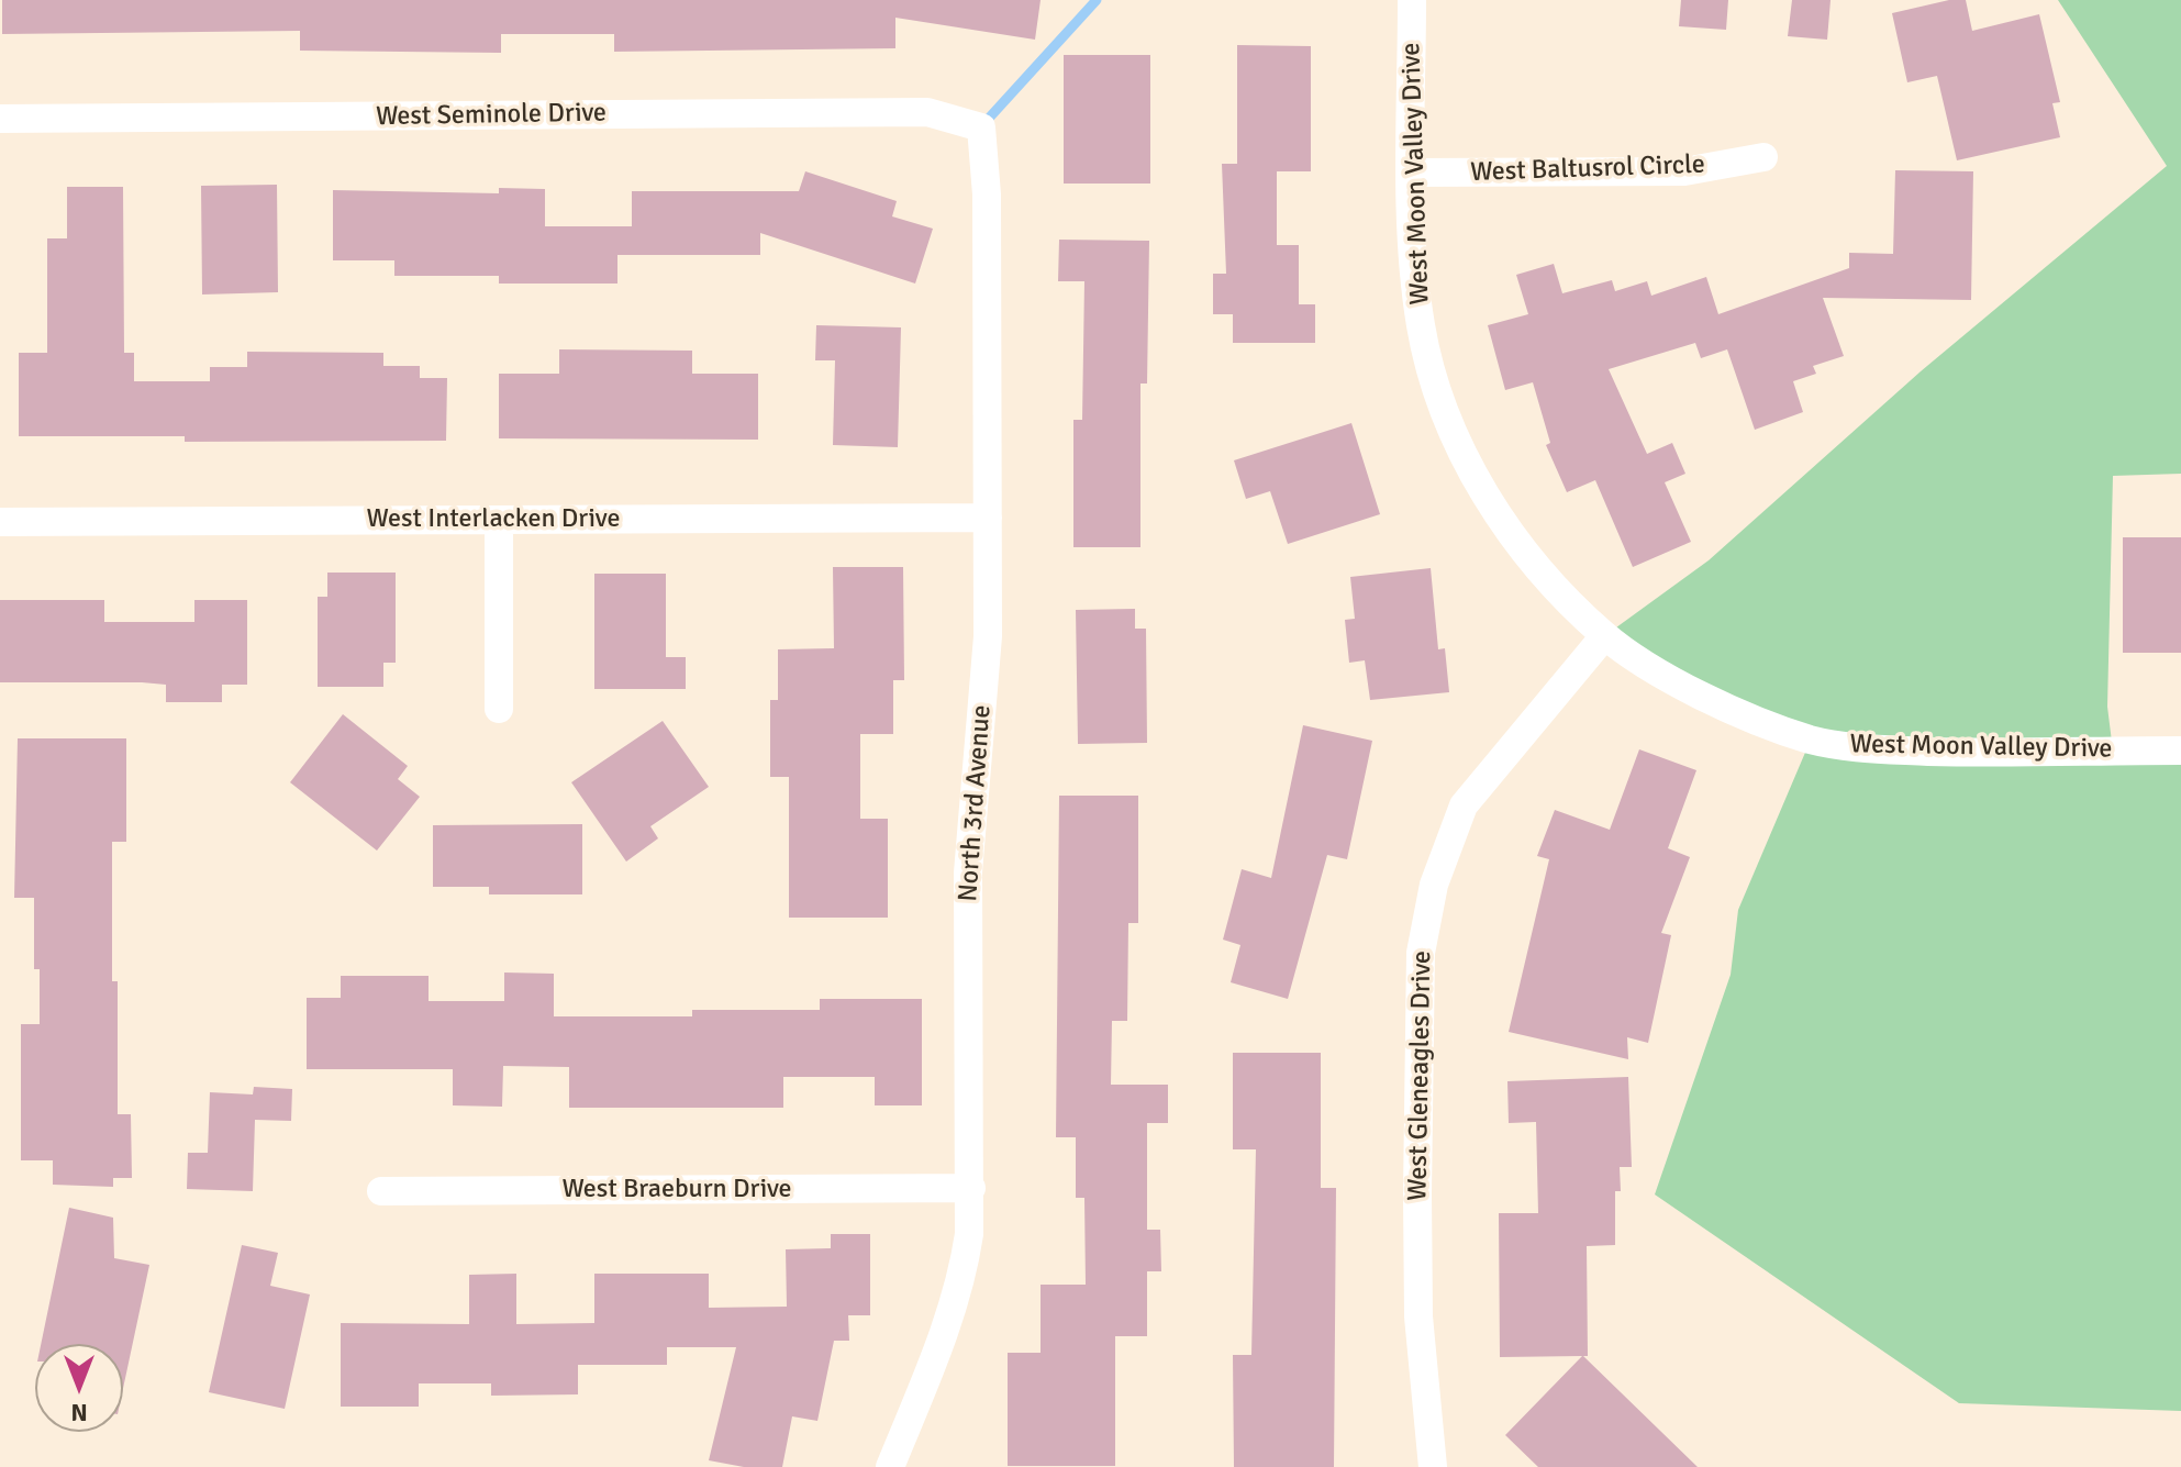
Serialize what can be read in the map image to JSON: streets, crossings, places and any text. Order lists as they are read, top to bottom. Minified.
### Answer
{"streets":{"street":["West Seminole Drive","West Baltusrol Circle","West Moon Valley Drive","West Interlacken Drive","North 3rd Avenue","West Gleneagles Drive","West Braeburn Drive"]},"crossings":[["West Seminole Drive","North 3rd Avenue"],["West Baltusrol Circle","West Moon Valley Drive"],["West Moon Valley Drive","West Gleneagles Drive"],["West Interlacken Drive","North 3rd Avenue"],["North 3rd Avenue","West Braeburn Drive"]],"north":"bottom"}
